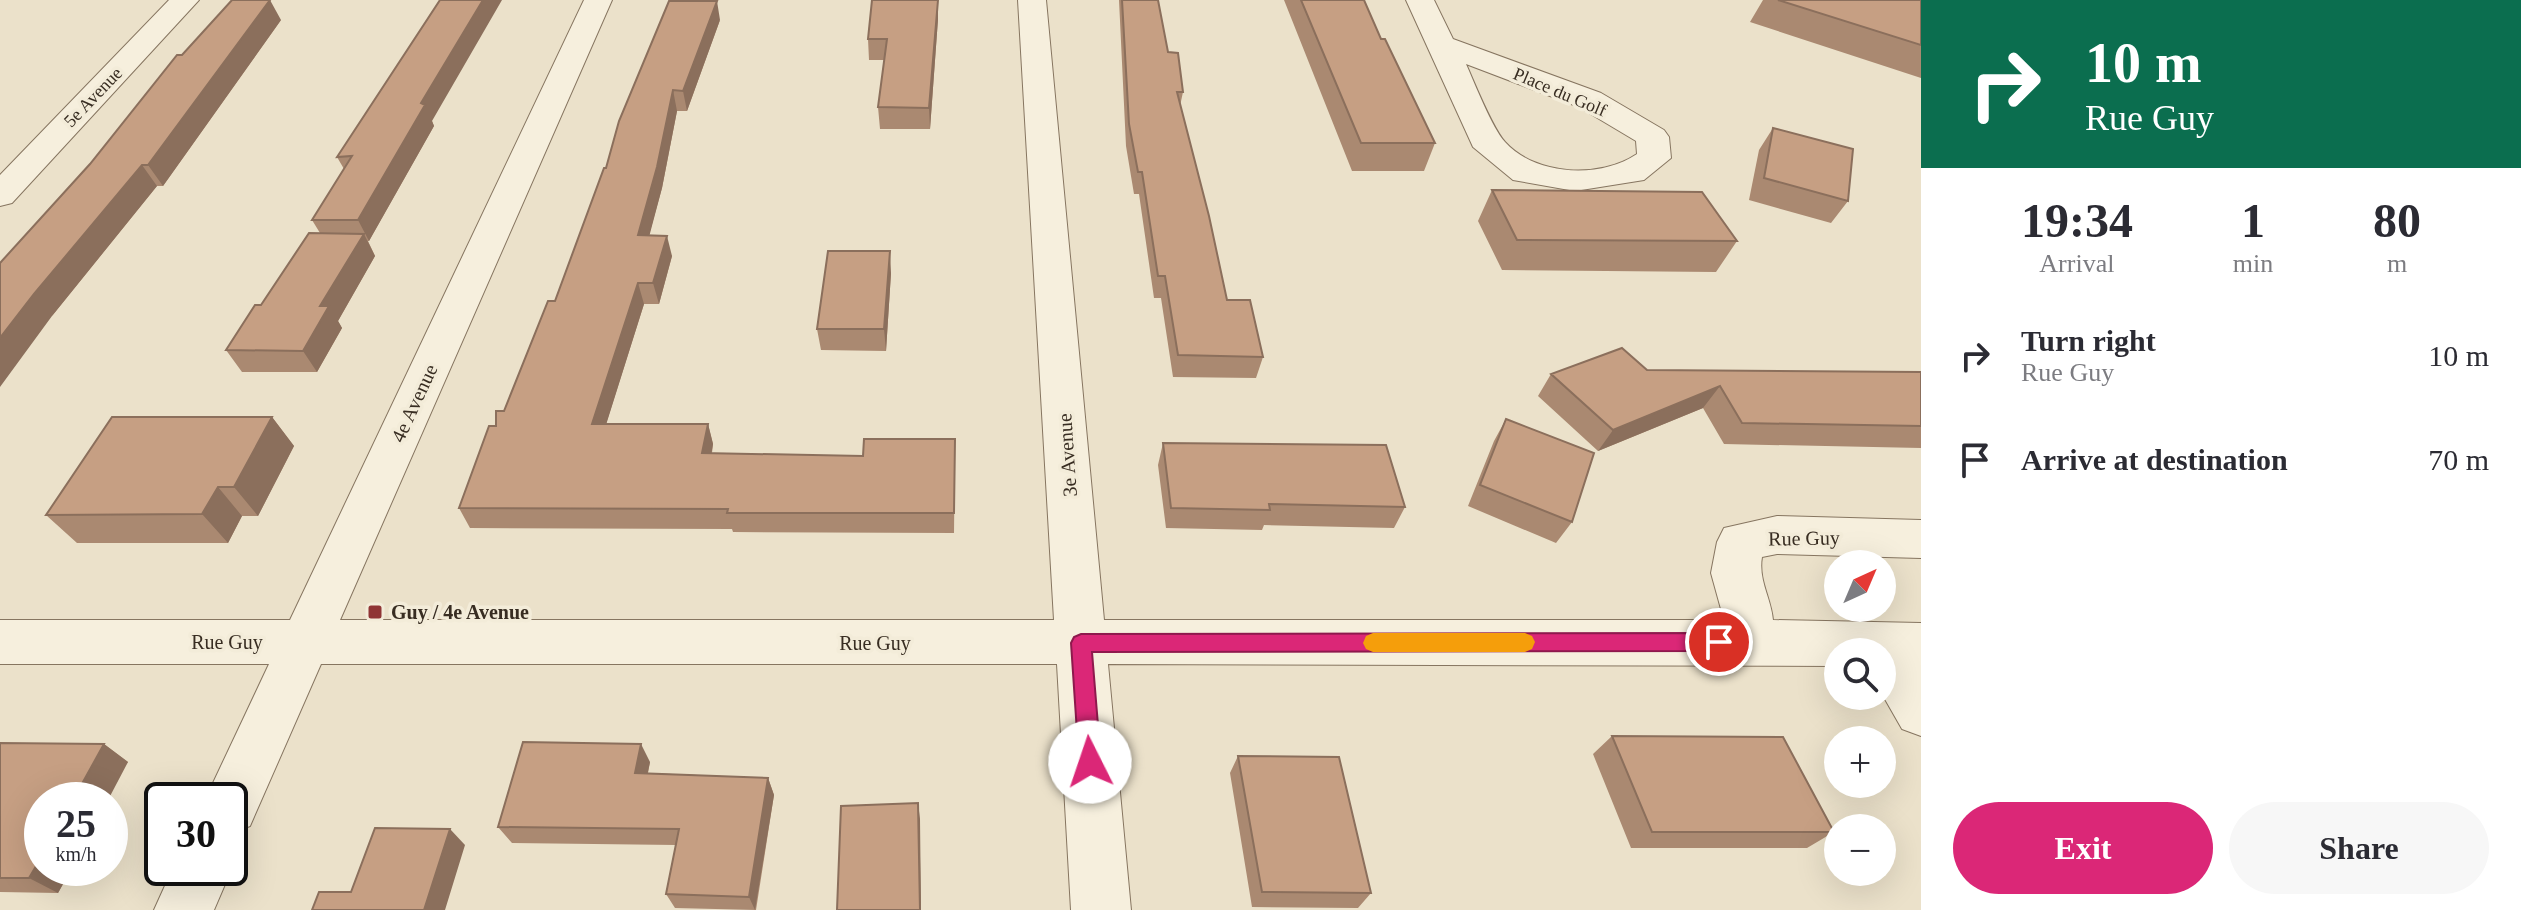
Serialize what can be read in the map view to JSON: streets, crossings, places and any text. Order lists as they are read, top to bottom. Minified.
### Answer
{"streets":{"street":["Place du Golf","5e Avenue","4e Avenue","3e Avenue","Rue Guy"]},"crossings":[["4e Avenue","Rue Guy"],["3e Avenue","Rue Guy"]],"places":{"transit":["Guy / 4e Avenue"]},"north":"top right","page":{"turn":["10 m","Rue Guy"],"eta":["19:34","Arrival","1","min","80","m"],"list":[{"name":"Turn right","note":"Rue Guy","value":"10 m"},{"name":"Arrive at destination","value":"70 m"}],"map_buttons":["+","−"],"speed":"25 km/h","limit":"30","buttons":["Exit","Share"]}}
